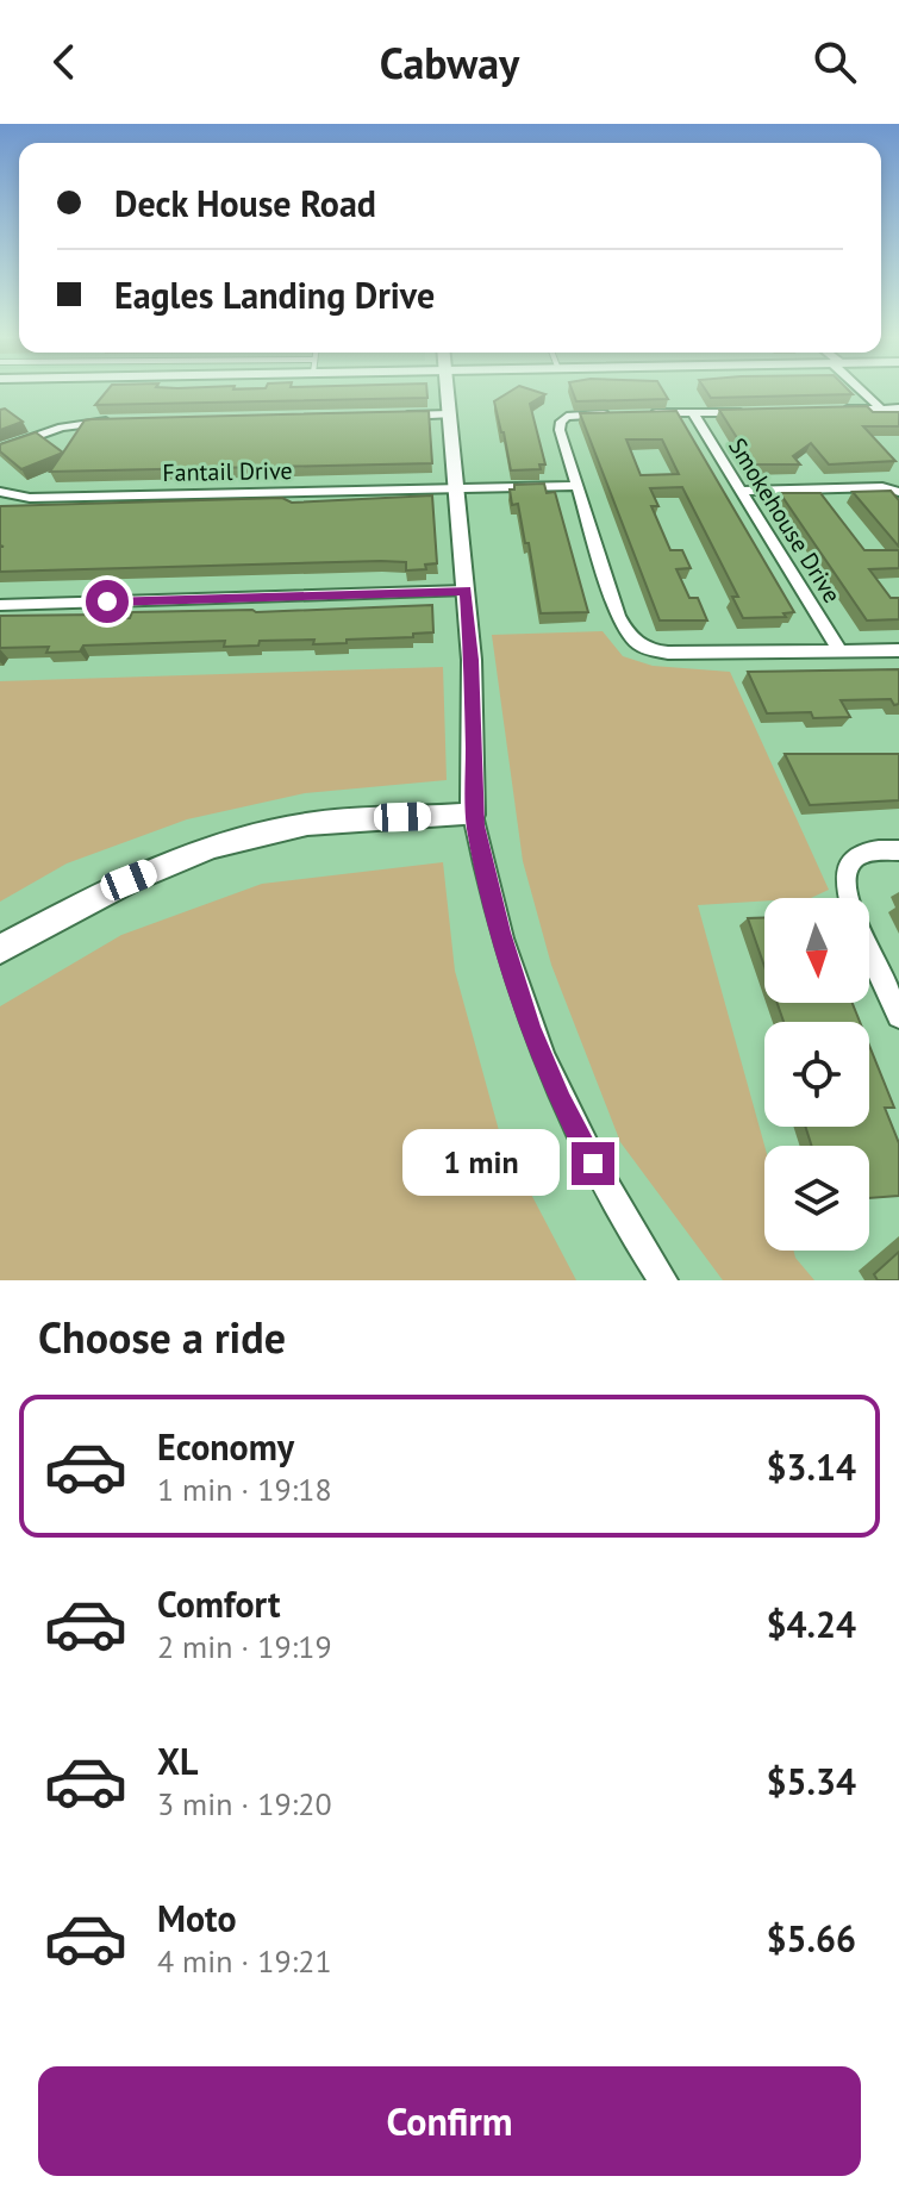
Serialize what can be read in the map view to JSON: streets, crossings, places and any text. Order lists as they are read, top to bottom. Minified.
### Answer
{"streets":{"street":["Fantail Drive","Smokehouse Drive"]},"north":"bottom","page":{"header":"Cabway","banner":["Deck House Road","Eagles Landing Drive"],"bubble":"1 min","heading":"Choose a ride","list":[{"name":"Economy","note":"1 min · 19:18","value":"$3.14"},{"name":"Comfort","note":"2 min · 19:19","value":"$4.24"},{"name":"XL","note":"3 min · 19:20","value":"$5.34"},{"name":"Moto","note":"4 min · 19:21","value":"$5.66"}],"buttons":"Confirm"}}
